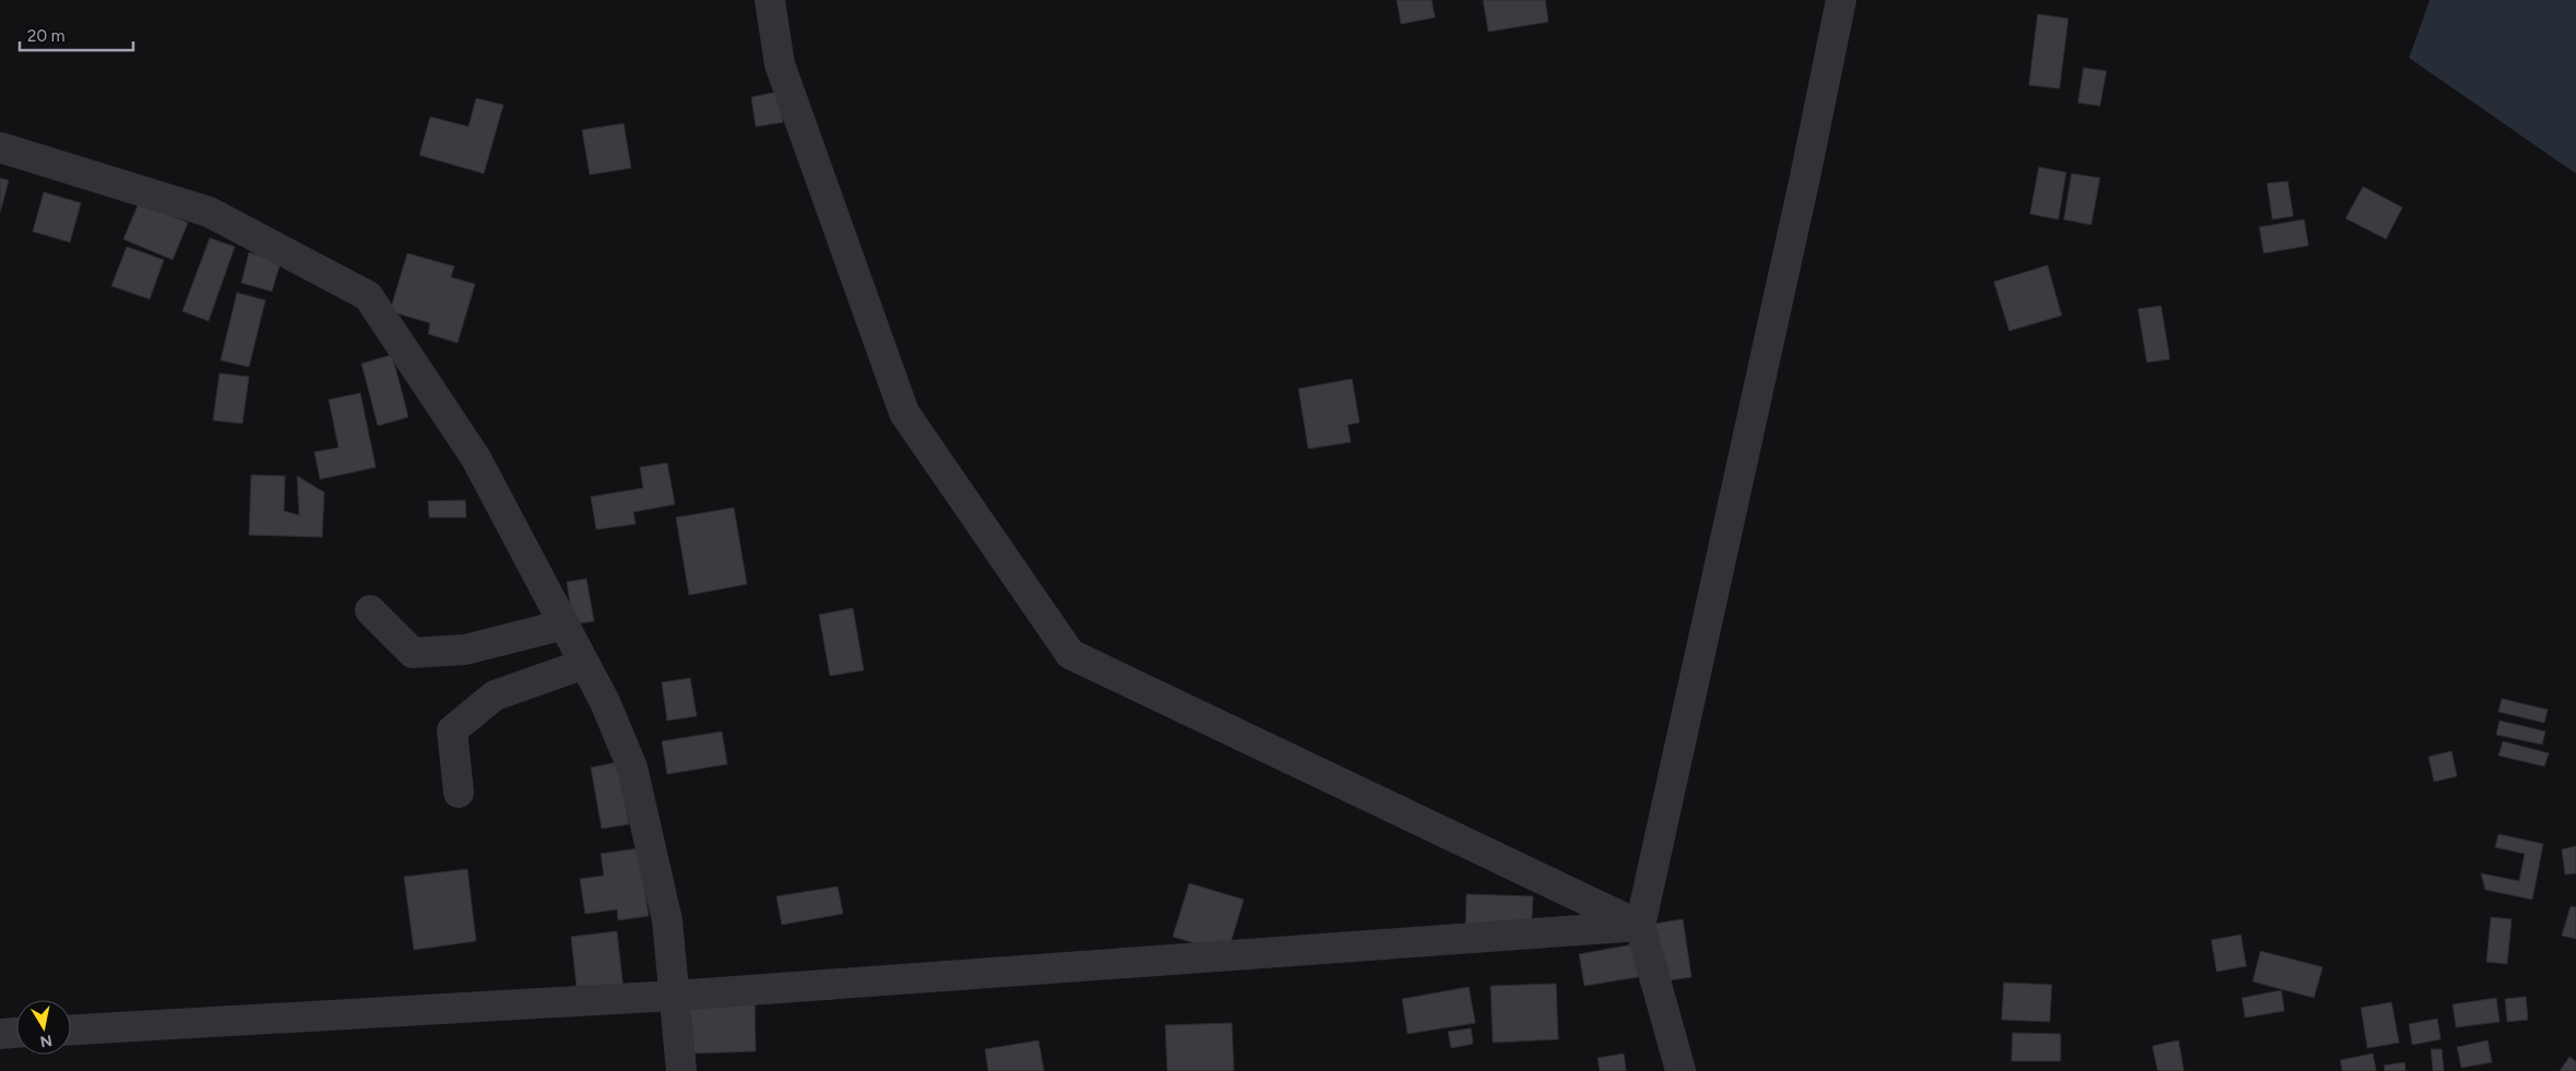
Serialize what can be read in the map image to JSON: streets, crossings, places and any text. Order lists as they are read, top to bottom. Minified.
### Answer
{"scale_bar":"20 m","north":"bottom"}
